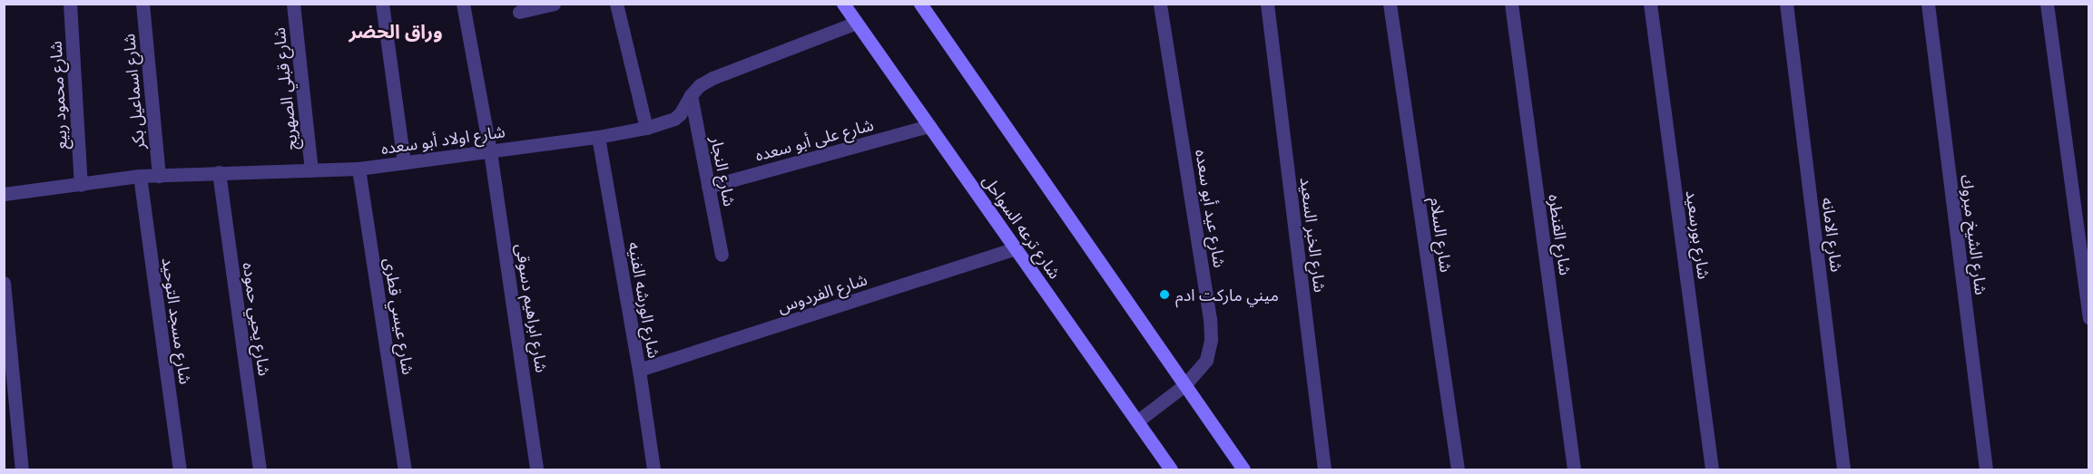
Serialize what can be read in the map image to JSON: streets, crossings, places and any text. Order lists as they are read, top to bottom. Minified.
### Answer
{"streets":{"main road":["شارع ترعه السواحل"],"street":["شارع قبلي الصهريج","شارع اسماعيل بكر","شارع محمود ربيع","شارع اولاد أبو سعده","شارع على أبو سعده","شارع النجار","شارع عيد أبو سعده","شارع الخبر السعيد","شارع السلام","شارع القنطره","شارع بورسعيد","شارع الامانه","شارع الشيخ مبروك","شارع الفردوس","شارع الورشه الفنيه","شارع ابراهيم دسوقى","شارع عيسي قطرى","شارع يحيي حموده","شارع مسجد التوحيد"]},"crossings":[["شارع قبلي الصهريج","شارع اولاد أبو سعده"],["شارع اسماعيل بكر","شارع اولاد أبو سعده"],["شارع محمود ربيع","شارع اولاد أبو سعده"],["شارع اولاد أبو سعده","شارع النجار"],["شارع اولاد أبو سعده","شارع ترعه السواحل"],["شارع اولاد أبو سعده","شارع الورشه الفنيه"],["شارع اولاد أبو سعده","شارع ابراهيم دسوقى"],["شارع اولاد أبو سعده","شارع عيسي قطرى"],["شارع اولاد أبو سعده","شارع يحيي حموده"],["شارع اولاد أبو سعده","شارع مسجد التوحيد"],["شارع على أبو سعده","شارع النجار"],["شارع على أبو سعده","شارع ترعه السواحل"],["شارع عيد أبو سعده","شارع ترعه السواحل"],["شارع ترعه السواحل","شارع الفردوس"],["شارع الفردوس","شارع الورشه الفنيه"]],"districts":["وراق الحضر"],"places":["ميني ماركت ادم"]}
